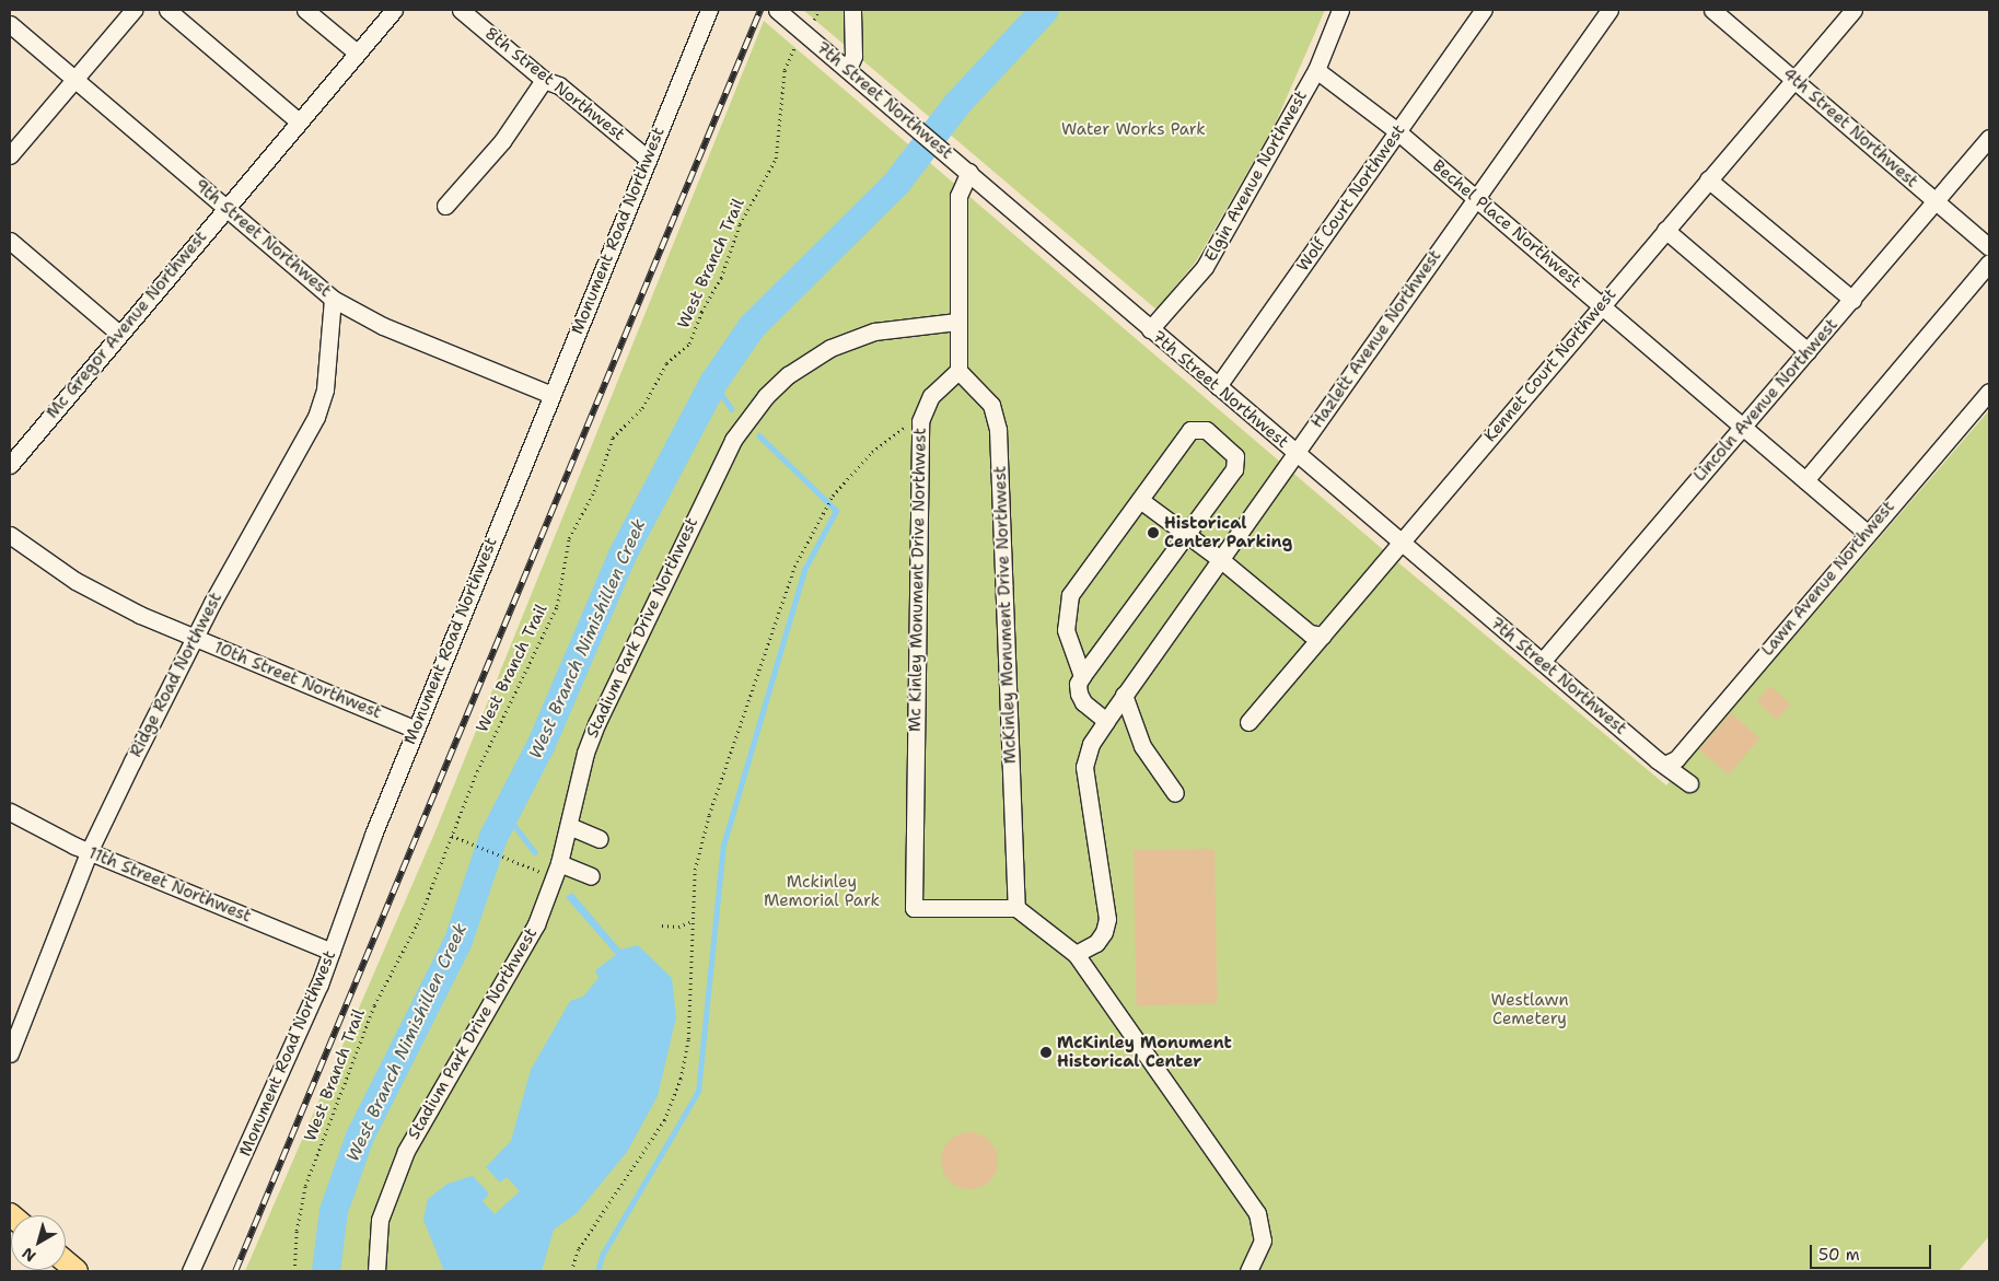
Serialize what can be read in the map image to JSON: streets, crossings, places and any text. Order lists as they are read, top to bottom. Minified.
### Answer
{"streets":{"street":["8th Street Northwest","7th Street Northwest","4th Street Northwest","Elgin Avenue Northwest","Wolf Court Northwest","Bechel Place Northwest","Monument Road Northwest","9th Street Northwest","Mc Gregor Avenue Northwest","Hazlett Avenue Northwest","Kennet Court Northwest","Lincoln Avenue Northwest","Lawn Avenue Northwest","Mc Kinley Monument Drive Northwest","McKinley Monument Drive Northwest","Stadium Park Drive Northwest","Ridge Road Northwest","10th Street Northwest","11th Street Northwest"],"path":["West Branch Trail"]},"crossings":[["8th Street Northwest","Monument Road Northwest"],["7th Street Northwest","Elgin Avenue Northwest"],["7th Street Northwest","Wolf Court Northwest"],["7th Street Northwest","West Branch Trail"],["7th Street Northwest","Hazlett Avenue Northwest"],["7th Street Northwest","Kennet Court Northwest"],["7th Street Northwest","Lincoln Avenue Northwest"],["7th Street Northwest","Lawn Avenue Northwest"],["4th Street Northwest","Kennet Court Northwest"],["4th Street Northwest","Lincoln Avenue Northwest"],["Elgin Avenue Northwest","Bechel Place Northwest"],["Wolf Court Northwest","Bechel Place Northwest"],["Bechel Place Northwest","Hazlett Avenue Northwest"],["Bechel Place Northwest","Kennet Court Northwest"],["Bechel Place Northwest","Lincoln Avenue Northwest"],["Bechel Place Northwest","Lawn Avenue Northwest"],["Monument Road Northwest","9th Street Northwest"],["Monument Road Northwest","10th Street Northwest"],["Monument Road Northwest","11th Street Northwest"],["9th Street Northwest","Mc Gregor Avenue Northwest"],["9th Street Northwest","Ridge Road Northwest"],["Mc Kinley Monument Drive Northwest","McKinley Monument Drive Northwest"],["Ridge Road Northwest","10th Street Northwest"],["Ridge Road Northwest","11th Street Northwest"]],"water":["West Branch Nimishillen Creek"],"parks":["Water Works Park","Mckinley Memorial Park","Westlawn Cemetery"],"places":["Historical Center Parking","McKinley Monument Historical Center"],"scale_bar":"50 m","north":"bottom left"}
